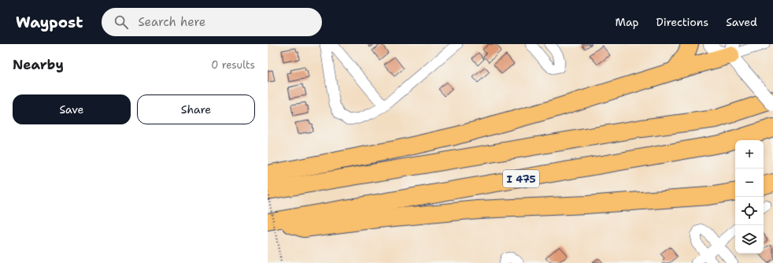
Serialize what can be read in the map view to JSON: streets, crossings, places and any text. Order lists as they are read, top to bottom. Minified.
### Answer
{"streets":{"highway":["I 475"]},"page":{"header":"Waypost","search":"Search here","nav":["Map","Directions","Saved"],"heading":["Nearby","0 results"],"buttons":["Save","Share"],"map_buttons":["+","−"]}}
